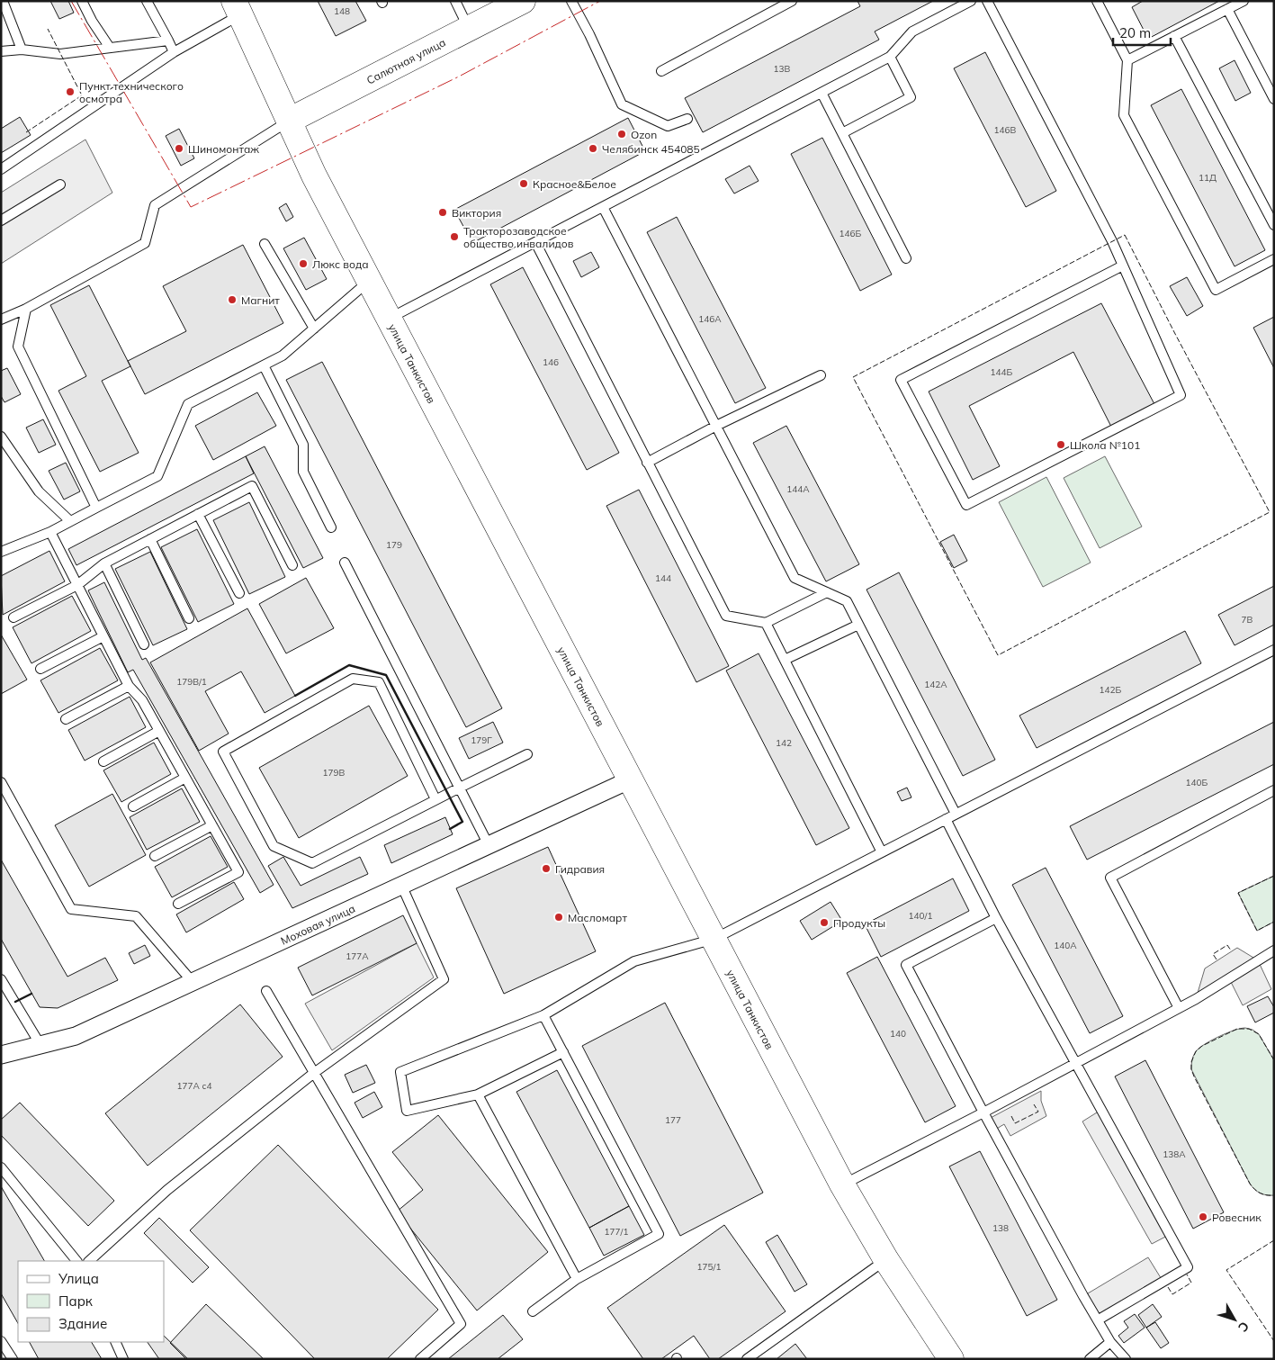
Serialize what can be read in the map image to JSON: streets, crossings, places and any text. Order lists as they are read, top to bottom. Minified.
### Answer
{"streets":{"main road":["Салютная улица","улица Танкистов"],"street":["Моховая улица"]},"crossings":[["Салютная улица","улица Танкистов"],["улица Танкистов","Моховая улица"]],"places":["Пункт технического осмотра","Ozon","Шиномонтаж","Челябинск 454085","Красное&Белое","Виктория","Тракторозаводское общество инвалидов","Люкс вода","Магнит","Школа №101","Гидравия","Масломарт","Продукты","Ровесник"],"house_numbers":["148","13В","146В","11Д","146Б","146А","146","144Б","144А","179","144","7В","179В/1","142А","142Б","179Г","142","179В","140Б","140/1","140А","177А","140","177А с4","177","138А","138","177/1","175/1"],"legend":["Улица","Парк","Здание"],"scale_bar":"20 m","north":"bottom right"}
